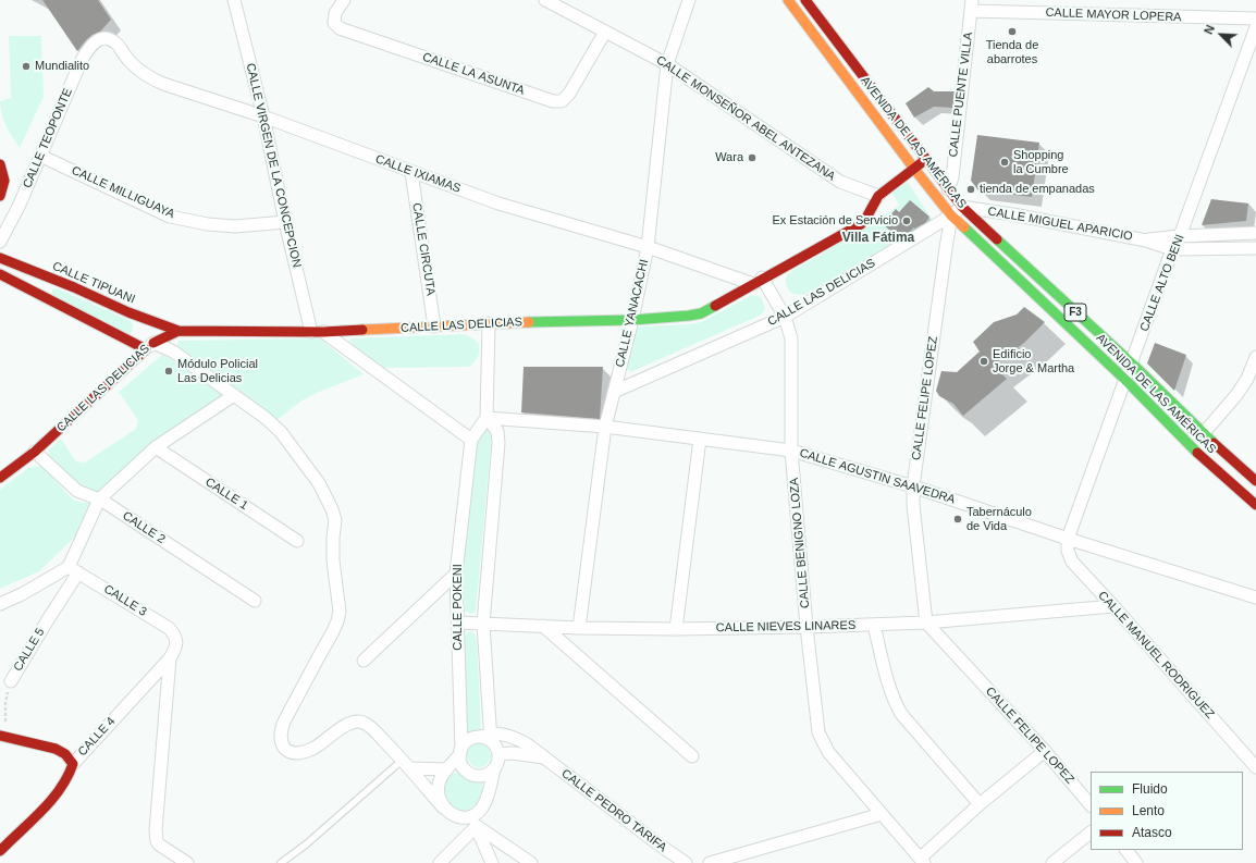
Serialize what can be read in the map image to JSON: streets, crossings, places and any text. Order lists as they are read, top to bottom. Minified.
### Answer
{"streets":{"street":["CALLE MAYOR LOPERA","CALLE LA ASUNTA","CALLE PUENTE VILLA","CALLE MONSEÑOR ABEL ANTEZANA","CALLE TEOPONTE","AVENIDA DE LAS AMÉRICAS","CALLE VIRGEN DE LA CONCEPCION","CALLE IXIAMAS","CALLE MILLIGUAYA","CALLE MIGUEL APARICIO","CALLE CIRCUTA","CALLE TIPUANI","CALLE ALTO BENI","CALLE LAS DELICIAS","F3","CALLE YANACACHI","CALLE FELIPE LOPEZ","CALLE AGUSTIN SAAVEDRA","CALLE 1","CALLE 2","CALLE BENIGNO LOZA","CALLE 3","CALLE POKENI","CALLE NIEVES LINARES","CALLE 5","CALLE MANUEL RODRIGUEZ","CALLE 4","CALLE PEDRO TARIFA"]},"crossings":[["CALLE MAYOR LOPERA","CALLE PUENTE VILLA"],["CALLE LA ASUNTA","CALLE MONSEÑOR ABEL ANTEZANA"],["CALLE PUENTE VILLA","AVENIDA DE LAS AMÉRICAS"],["CALLE MONSEÑOR ABEL ANTEZANA","CALLE LAS DELICIAS"],["CALLE MONSEÑOR ABEL ANTEZANA","CALLE YANACACHI"],["CALLE TEOPONTE","CALLE IXIAMAS"],["CALLE TEOPONTE","CALLE MILLIGUAYA"],["AVENIDA DE LAS AMÉRICAS","CALLE MIGUEL APARICIO"],["AVENIDA DE LAS AMÉRICAS","CALLE ALTO BENI"],["AVENIDA DE LAS AMÉRICAS","CALLE LAS DELICIAS"],["AVENIDA DE LAS AMÉRICAS","CALLE FELIPE LOPEZ"],["CALLE VIRGEN DE LA CONCEPCION","CALLE IXIAMAS"],["CALLE VIRGEN DE LA CONCEPCION","CALLE MILLIGUAYA"],["CALLE VIRGEN DE LA CONCEPCION","CALLE LAS DELICIAS"],["CALLE IXIAMAS","CALLE CIRCUTA"],["CALLE IXIAMAS","CALLE LAS DELICIAS"],["CALLE IXIAMAS","CALLE YANACACHI"],["CALLE MIGUEL APARICIO","CALLE ALTO BENI"],["CALLE CIRCUTA","CALLE LAS DELICIAS"],["CALLE TIPUANI","CALLE LAS DELICIAS"],["CALLE ALTO BENI","CALLE AGUSTIN SAAVEDRA"],["CALLE ALTO BENI","CALLE MANUEL RODRIGUEZ"],["CALLE LAS DELICIAS","CALLE YANACACHI"],["CALLE LAS DELICIAS","CALLE FELIPE LOPEZ"],["CALLE LAS DELICIAS","CALLE 2"],["CALLE LAS DELICIAS","CALLE BENIGNO LOZA"],["CALLE YANACACHI","CALLE AGUSTIN SAAVEDRA"],["CALLE YANACACHI","CALLE NIEVES LINARES"],["CALLE FELIPE LOPEZ","CALLE AGUSTIN SAAVEDRA"],["CALLE FELIPE LOPEZ","CALLE NIEVES LINARES"],["CALLE AGUSTIN SAAVEDRA","CALLE BENIGNO LOZA"],["CALLE AGUSTIN SAAVEDRA","CALLE POKENI"],["CALLE AGUSTIN SAAVEDRA","CALLE MANUEL RODRIGUEZ"],["CALLE 2","CALLE 5"],["CALLE BENIGNO LOZA","CALLE NIEVES LINARES"],["CALLE 3","CALLE 5"],["CALLE 3","CALLE 4"],["CALLE POKENI","CALLE NIEVES LINARES"],["CALLE POKENI","CALLE PEDRO TARIFA"],["CALLE NIEVES LINARES","CALLE MANUEL RODRIGUEZ"]],"districts":["Villa Fátima"],"places":["Tienda de abarrotes","Mundialito","Wara","Shopping la Cumbre","tienda de empanadas","Ex Estación de Servicio","Edificio Jorge & Martha","Módulo Policial Las Delicias","Tabernáculo de Vida"],"legend":["Fluido","Lento","Atasco"],"north":"top left"}
